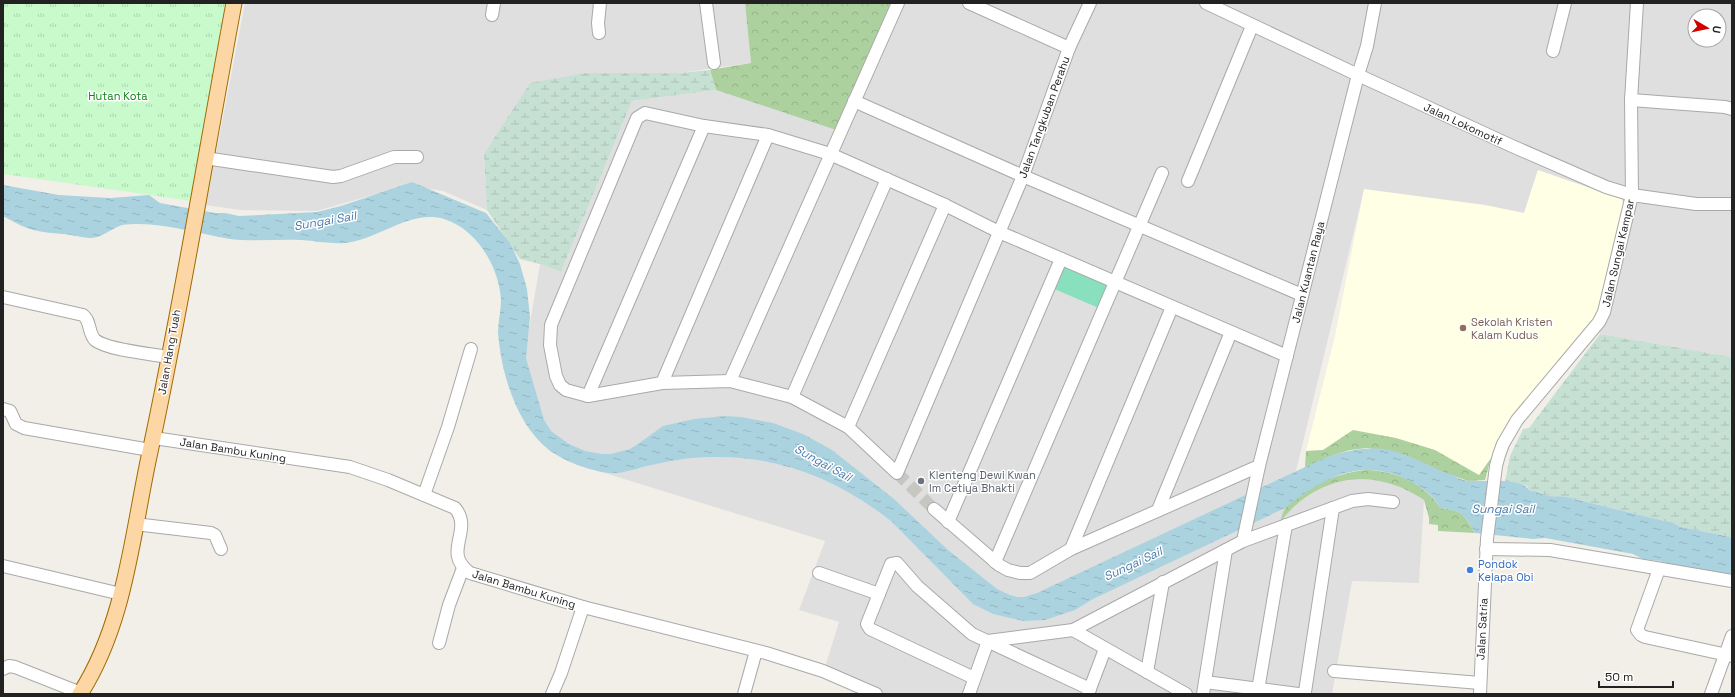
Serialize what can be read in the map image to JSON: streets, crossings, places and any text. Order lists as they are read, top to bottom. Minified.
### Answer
{"streets":{"main road":["Jalan Hang Tuah"],"street":["Jalan Tangkuban Perahu","Jalan Lokomotif","Jalan Sungai Kampar","Jalan Kuantan Raya","Jalan Bambu Kuning","Jalan Satria"]},"crossings":[["Jalan Lokomotif","Jalan Sungai Kampar"],["Jalan Lokomotif","Jalan Kuantan Raya"],["Jalan Sungai Kampar","Jalan Satria"],["Jalan Hang Tuah","Jalan Bambu Kuning"]],"water":["Sungai Sail"],"parks":["Hutan Kota"],"places":["Sekolah Kristen Kalam Kudus","Klenteng Dewi Kwan Im Cetiya Bhakti","Pondok Kelapa Obi"],"scale_bar":"50 m","north":"right"}
